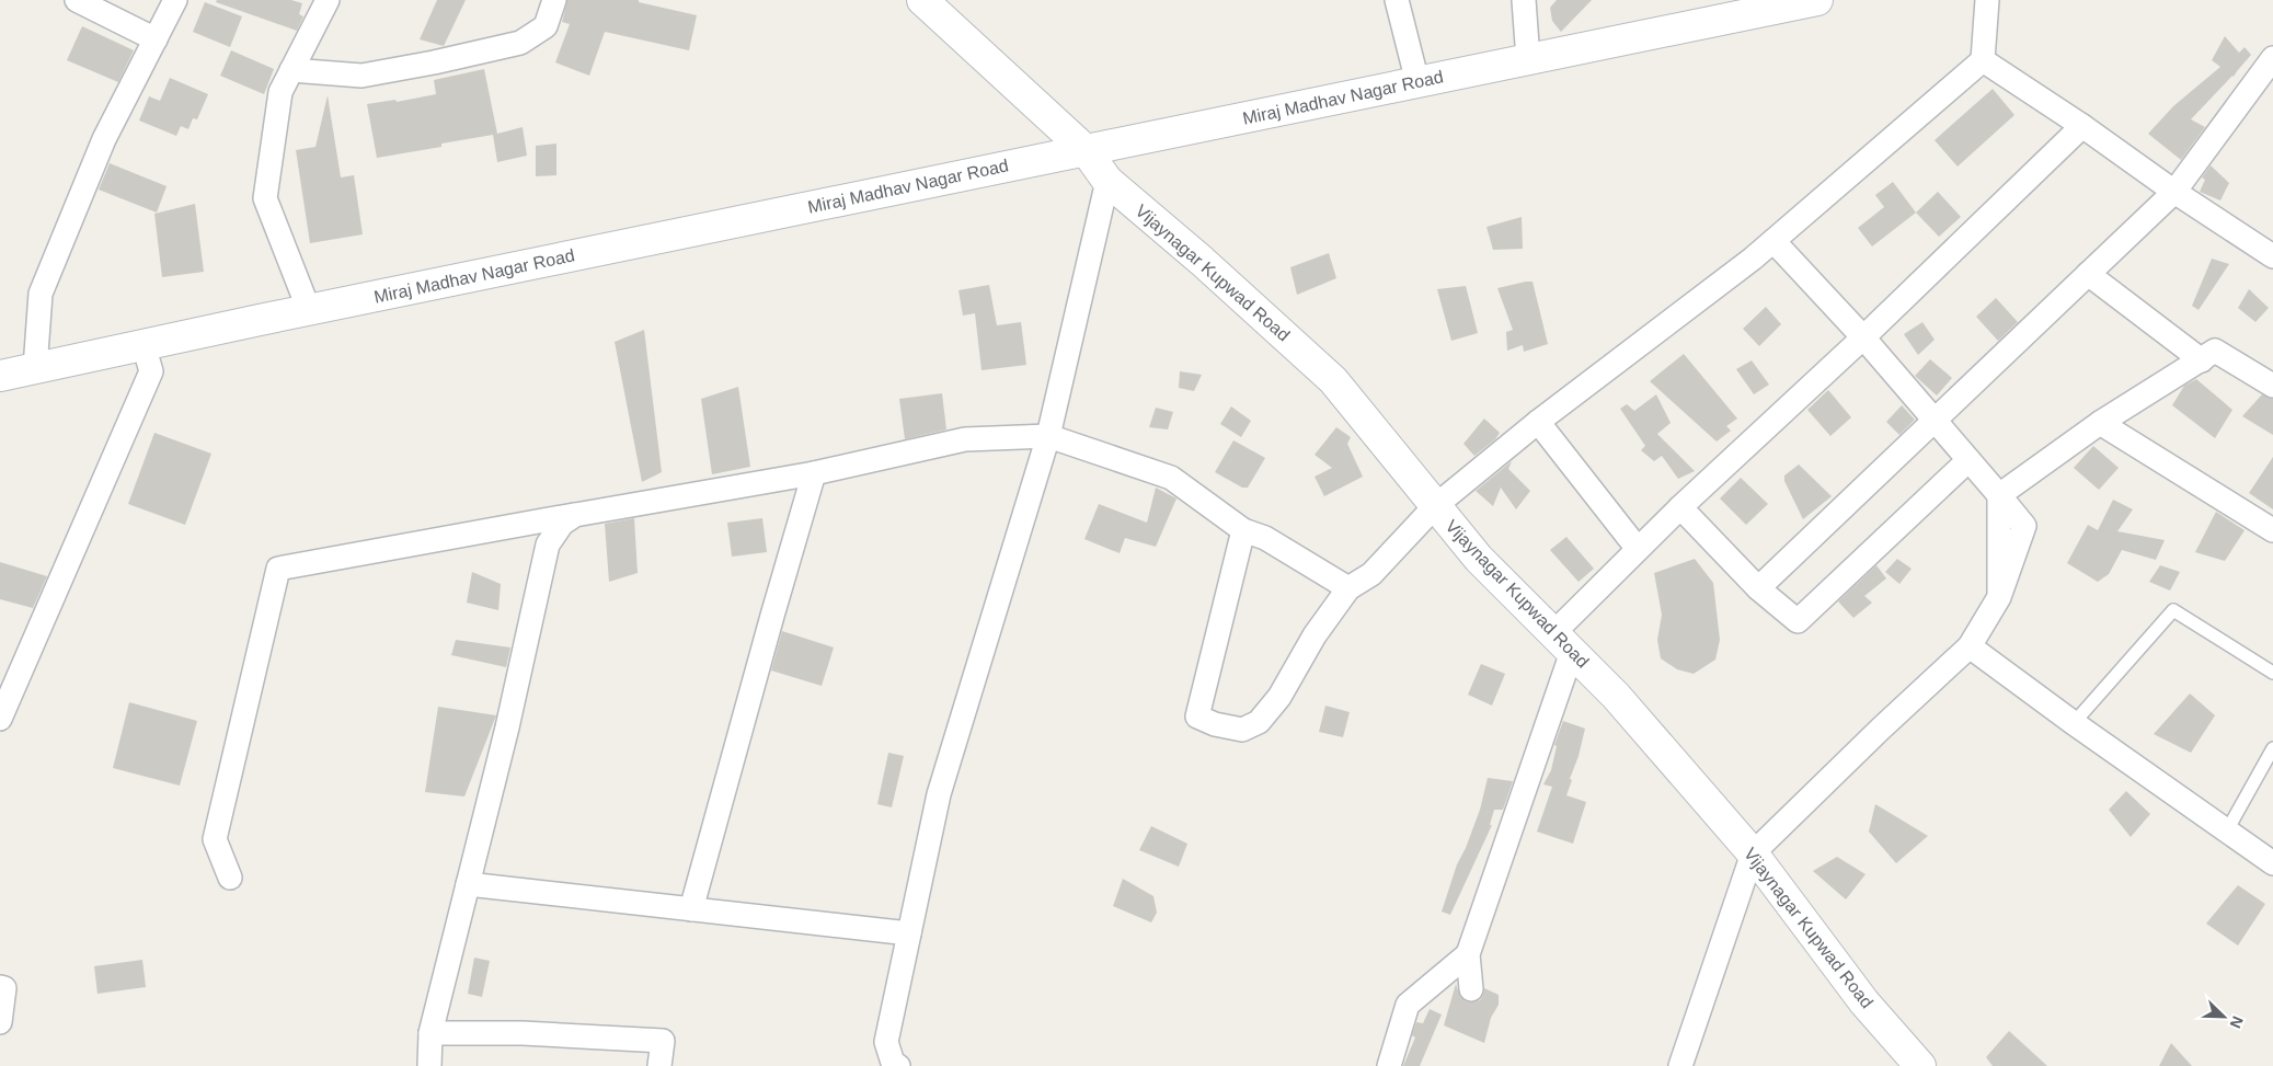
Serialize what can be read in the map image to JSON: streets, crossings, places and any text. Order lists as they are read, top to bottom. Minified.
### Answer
{"streets":{"street":["Miraj Madhav Nagar Road","Vijaynagar Kupwad Road"]},"crossings":[["Miraj Madhav Nagar Road","Vijaynagar Kupwad Road"]],"north":"bottom right"}
